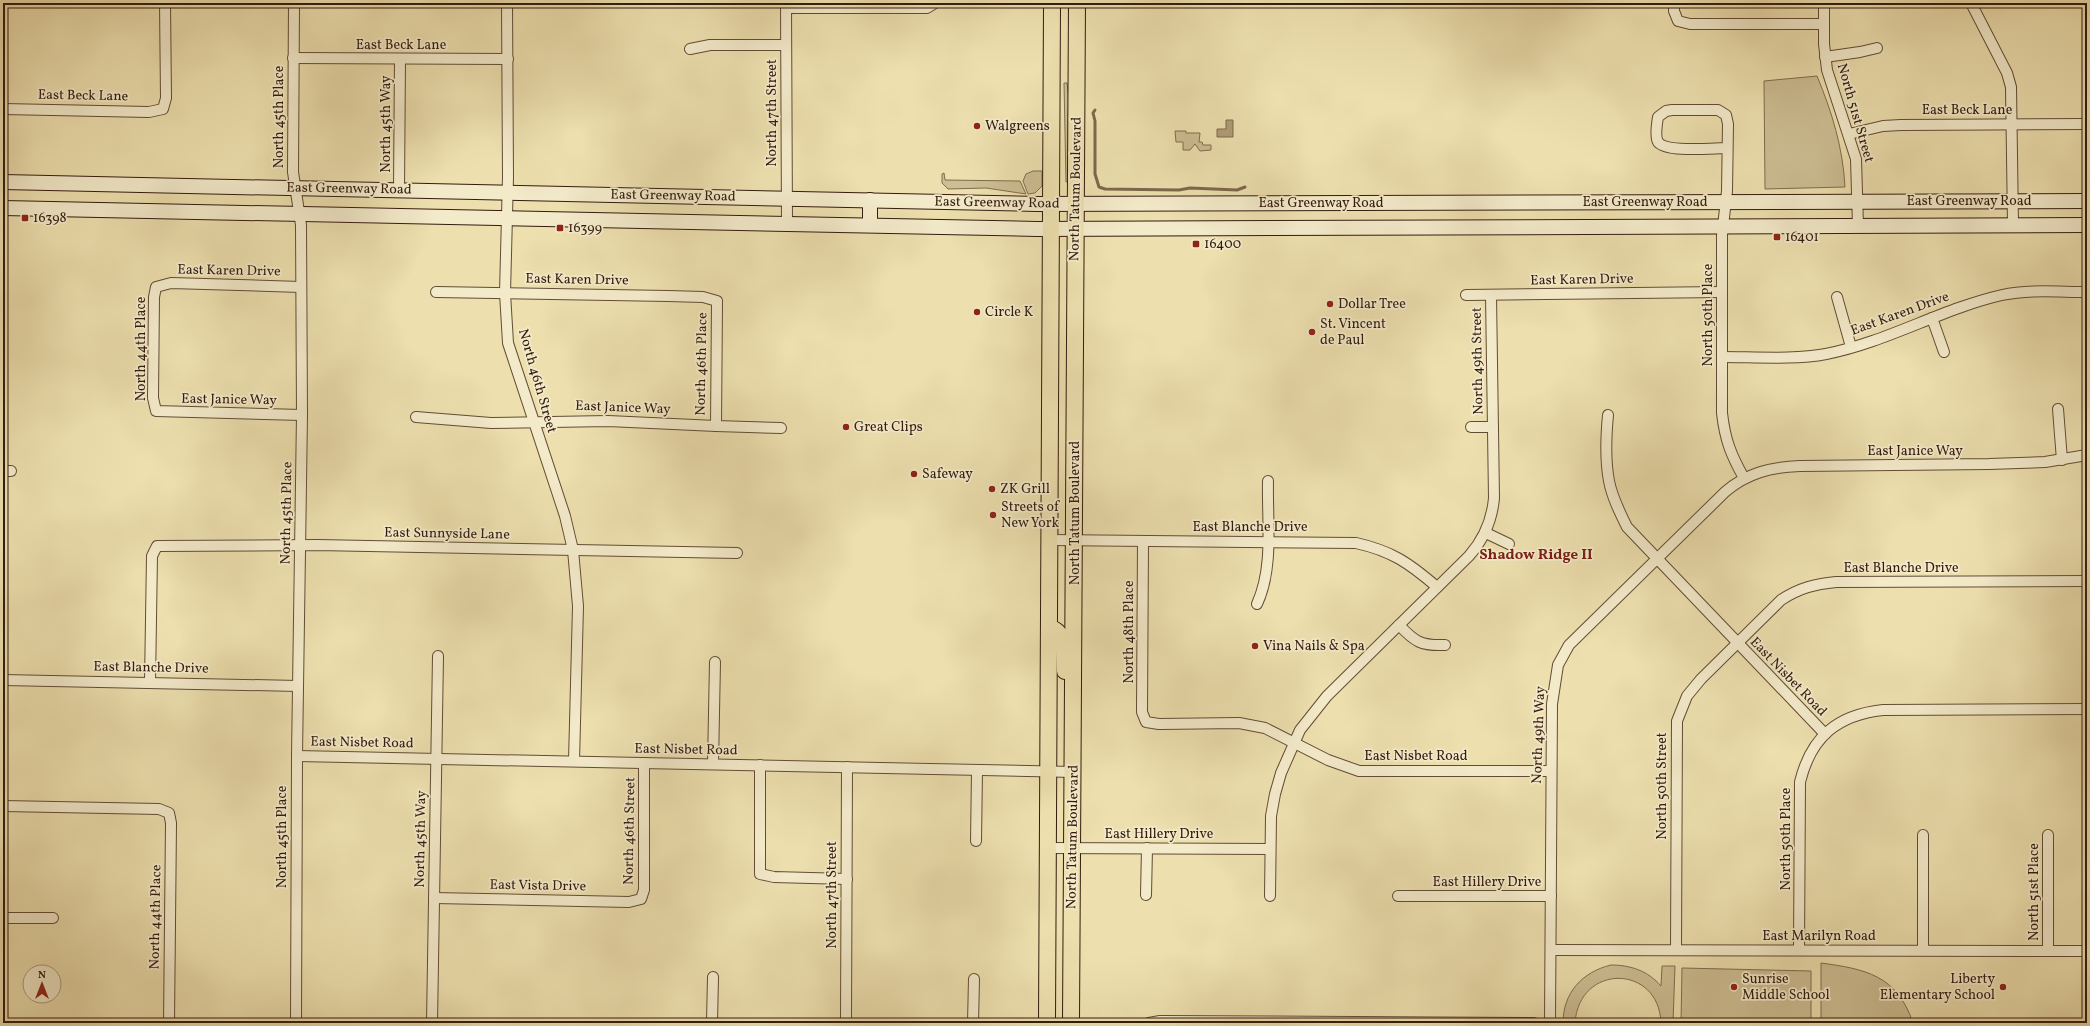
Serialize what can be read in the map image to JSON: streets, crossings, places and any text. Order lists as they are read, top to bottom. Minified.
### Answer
{"streets":{"main road":["East Greenway Road","North Tatum Boulevard"],"street":["East Beck Lane","North 47th Street","North 51st Street","North 45th Place","North 45th Way","East Karen Drive","North 50th Place","North 44th Place","North 49th Street","North 46th Place","North 46th Street","East Janice Way","East Blanche Drive","East Sunnyside Lane","North 48th Place","East Nisbet Road","North 49th Way","North 50th Street","East Hillery Drive","East Vista Drive","North 51st Place","East Marilyn Road"]},"crossings":[["East Beck Lane","North 51st Street"],["East Beck Lane","North 45th Place"],["East Beck Lane","North 45th Way"],["East Beck Lane","North 46th Street"],["North 47th Street","East Greenway Road"],["North 47th Street","East Nisbet Road"],["North 51st Street","East Greenway Road"],["North 45th Place","East Greenway Road"],["North 45th Place","East Karen Drive"],["North 45th Place","East Janice Way"],["North 45th Place","East Blanche Drive"],["North 45th Place","East Sunnyside Lane"],["North 45th Place","East Nisbet Road"],["North 45th Way","East Greenway Road"],["North 45th Way","East Nisbet Road"],["North 45th Way","East Vista Drive"],["East Greenway Road","North Tatum Boulevard"],["East Greenway Road","North 50th Place"],["East Greenway Road","North 46th Street"],["North Tatum Boulevard","East Blanche Drive"],["North Tatum Boulevard","East Nisbet Road"],["North Tatum Boulevard","East Hillery Drive"],["East Karen Drive","North 50th Place"],["East Karen Drive","North 44th Place"],["East Karen Drive","North 49th Street"],["East Karen Drive","North 46th Place"],["East Karen Drive","North 46th Street"],["North 50th Place","East Janice Way"],["North 50th Place","East Nisbet Road"],["North 50th Place","North 49th Way"],["North 50th Place","East Marilyn Road"],["North 44th Place","East Janice Way"],["North 49th Street","East Blanche Drive"],["North 49th Street","East Nisbet Road"],["North 49th Street","East Hillery Drive"],["North 46th Place","East Janice Way"],["North 46th Street","East Janice Way"],["North 46th Street","East Sunnyside Lane"],["North 46th Street","East Nisbet Road"],["North 46th Street","East Vista Drive"],["East Janice Way","North 49th Way"],["East Blanche Drive","East Sunnyside Lane"],["East Blanche Drive","North 48th Place"],["East Blanche Drive","East Nisbet Road"],["East Blanche Drive","North 50th Street"],["North 48th Place","East Nisbet Road"],["East Nisbet Road","North 49th Way"],["East Nisbet Road","North 50th Street"],["North 49th Way","East Hillery Drive"],["North 49th Way","East Marilyn Road"],["North 50th Street","East Marilyn Road"],["North 51st Place","East Marilyn Road"]],"districts":["Shadow Ridge II"],"places":{"other":["Walgreens","Dollar Tree","Circle K","St. Vincent de Paul","Great Clips","Safeway","ZK Grill","Streets of New York","Vina Nails & Spa","Sunrise Middle School","Liberty Elementary School"],"transit":["16398","16399","16401","16400"]},"north":"top"}
